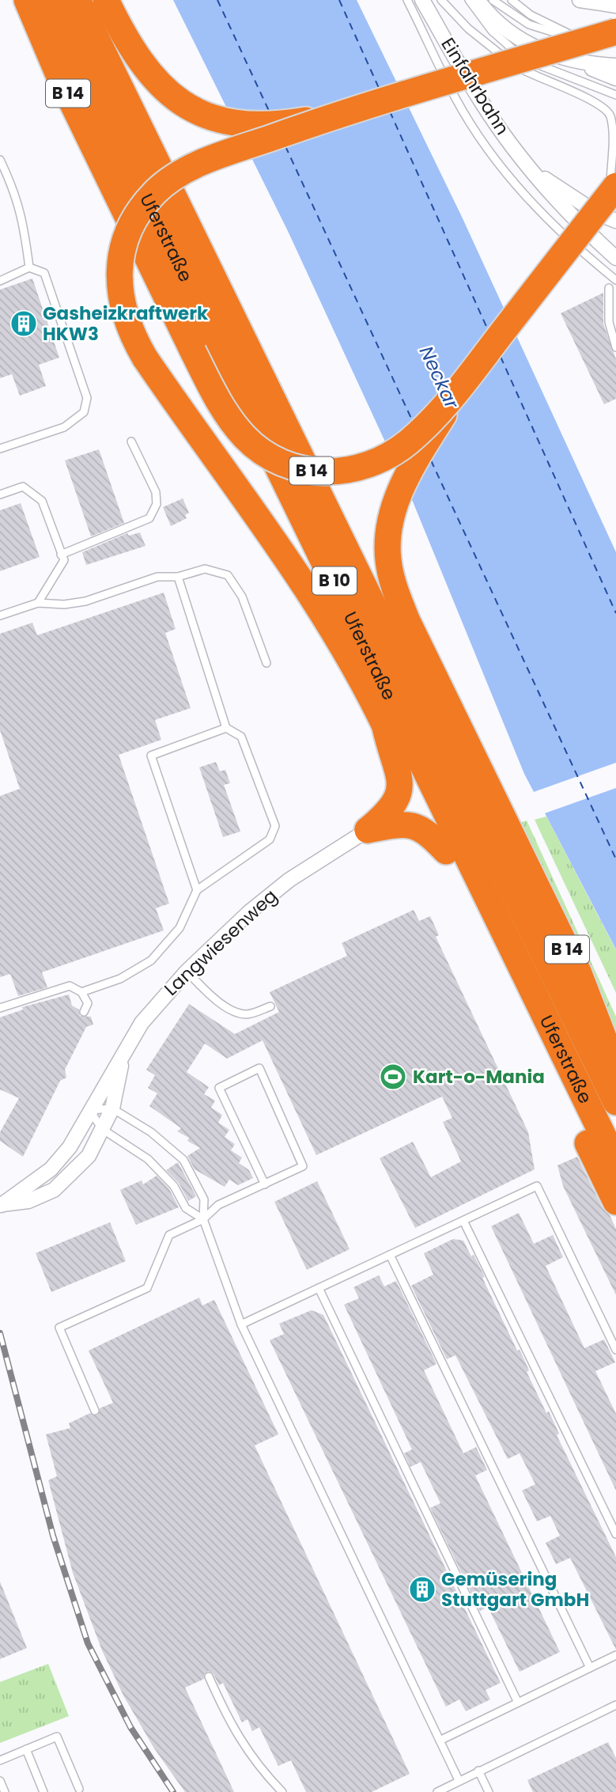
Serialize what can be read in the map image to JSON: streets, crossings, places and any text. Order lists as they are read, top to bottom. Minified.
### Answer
{"streets":{"highway":["B 14","Uferstraße","B 10"],"street":["Einfahrbahn","Langwiesenweg"]},"water":["Neckar"],"places":{"building":["Gasheizkraftwerk HKW3","Gemüsering Stuttgart GmbH"],"sports":["Kart-o-Mania"]}}
